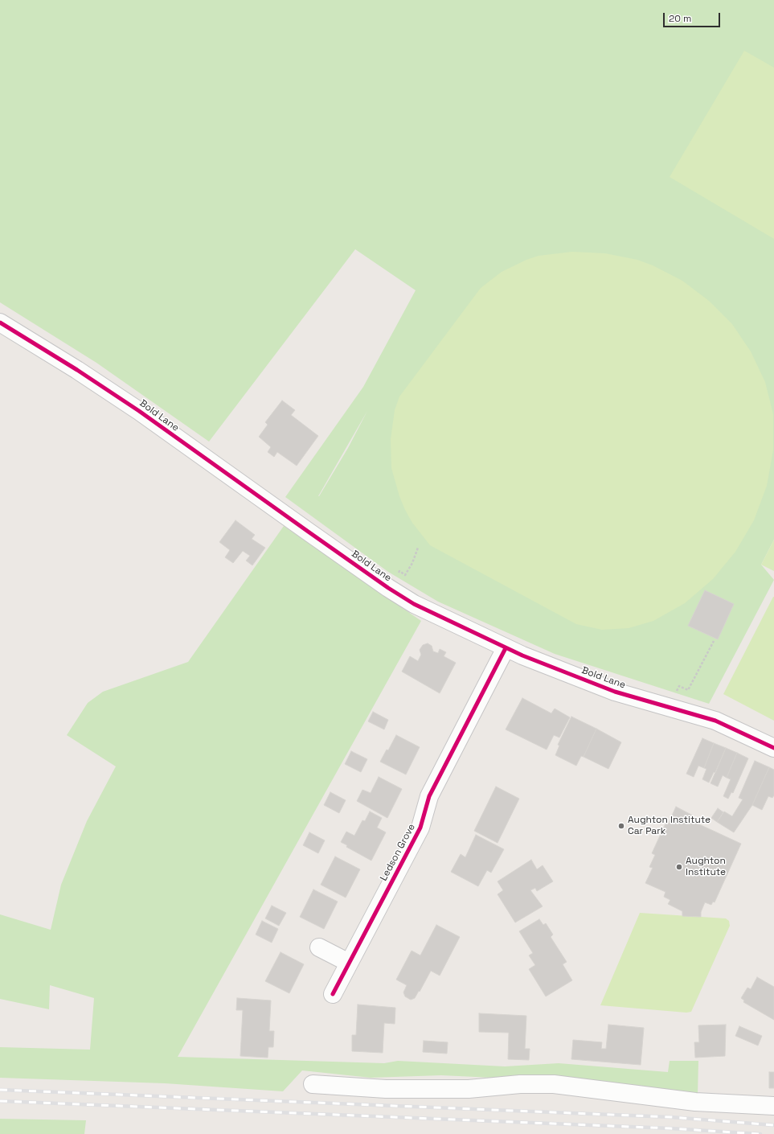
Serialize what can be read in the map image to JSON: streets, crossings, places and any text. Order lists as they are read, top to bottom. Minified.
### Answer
{"streets":{"street":["Bold Lane","Ledson Grove"]},"crossings":[["Bold Lane","Ledson Grove"]],"places":["Aughton Institute Car Park","Aughton Institute"],"scale_bar":"20 m"}
